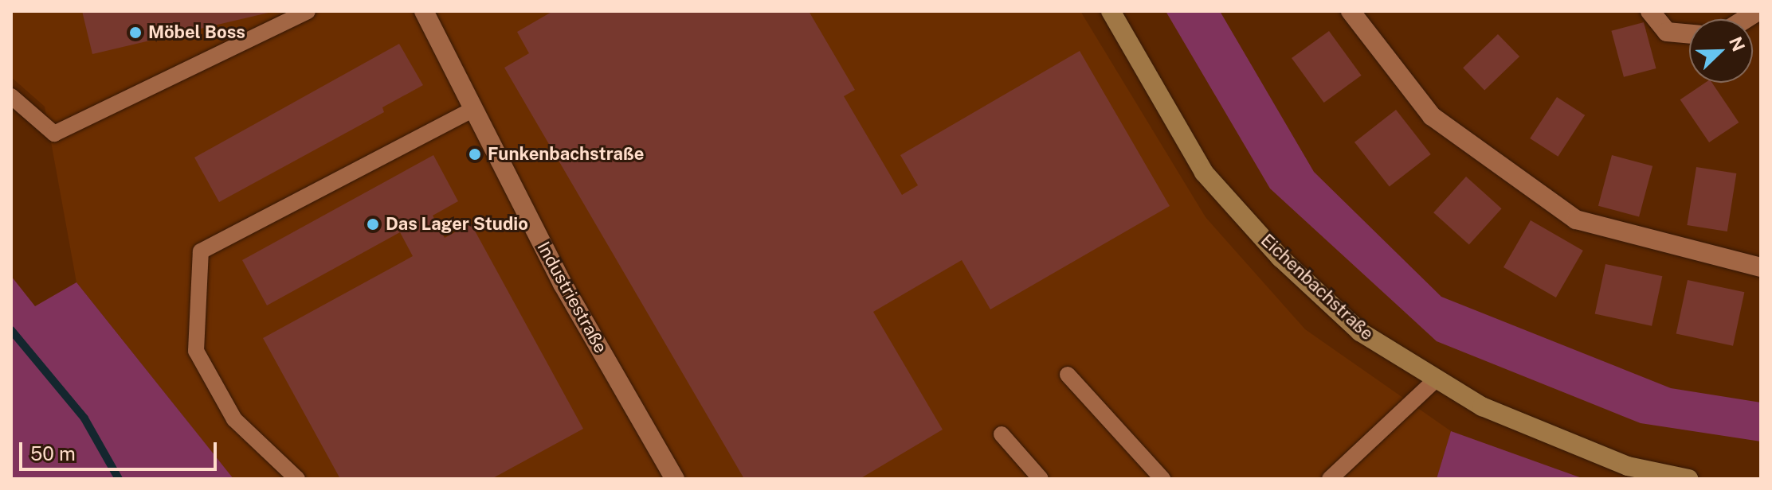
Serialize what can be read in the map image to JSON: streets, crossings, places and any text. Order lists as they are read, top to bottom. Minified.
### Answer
{"streets":{"street":["Eichenbachstraße","Industriestraße"]},"places":["Möbel Boss","Funkenbachstraße","Das Lager Studio"],"scale_bar":"50 m","north":"top right"}
